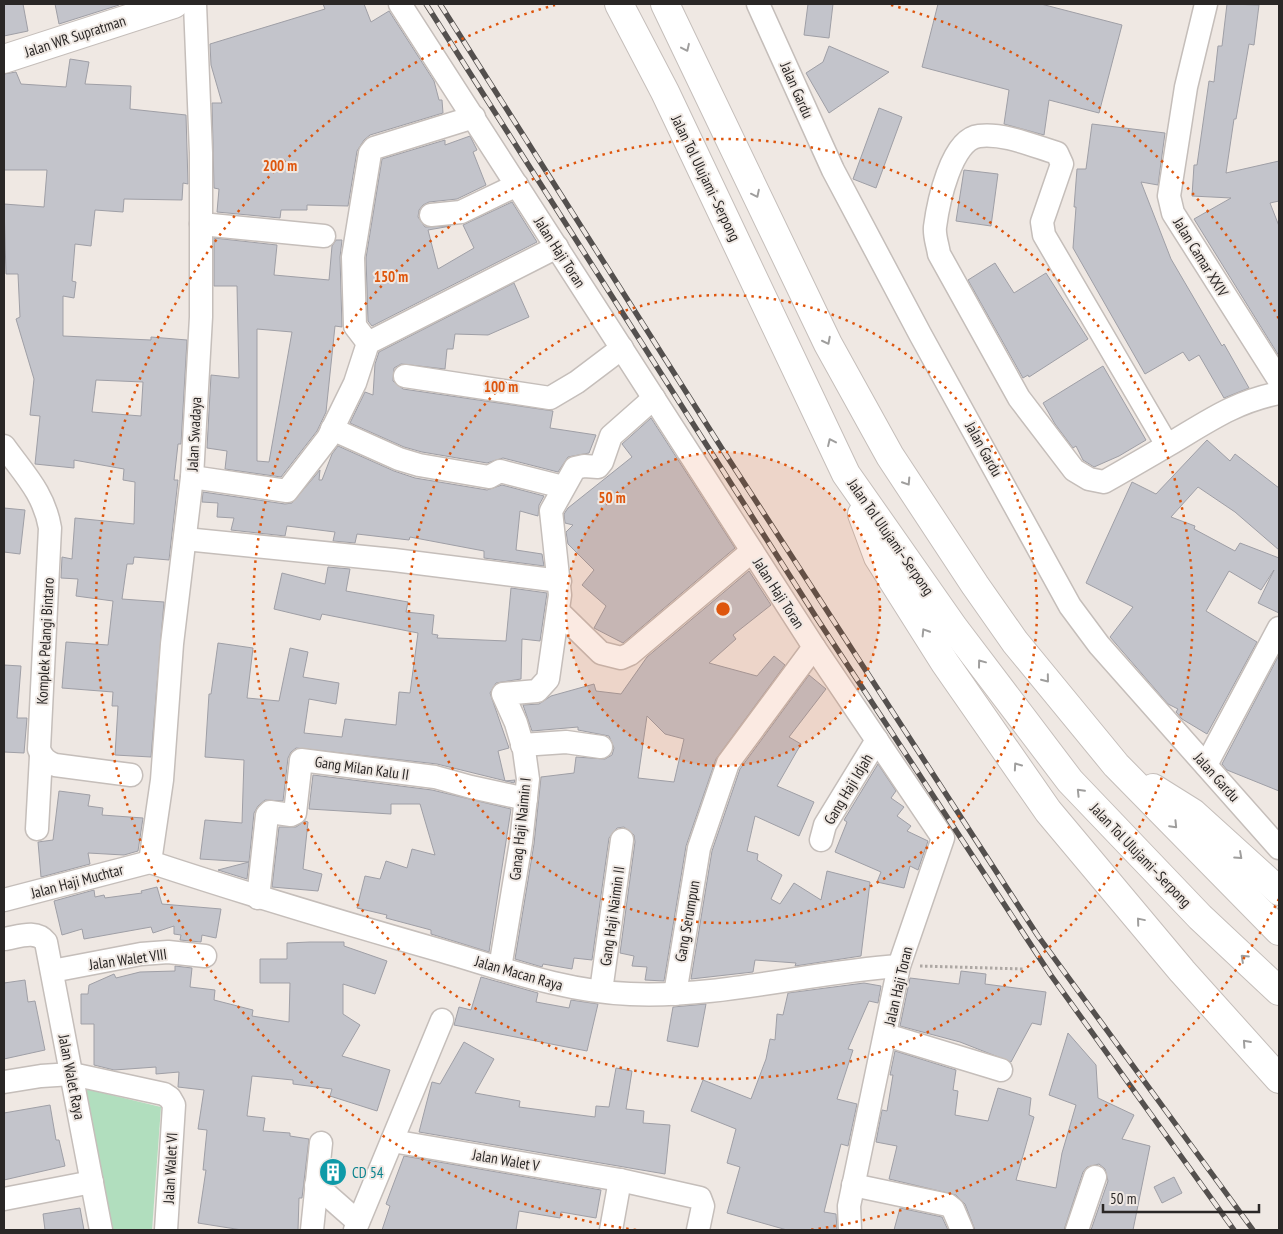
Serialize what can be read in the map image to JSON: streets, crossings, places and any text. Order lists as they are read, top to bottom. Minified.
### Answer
{"streets":{"main road":["Jalan WR Supratman","Jalan Tol Ulujami–Serpong"],"street":["Jalan Gardu","Jalan Haji Toran","Jalan Camar XXIV","Jalan Swadaya","Komplek Pelangi Bintaro","Gang Milan Kalu II","Gang Haji Idjah","Ganag Haji Naimin I","Jalan Haji Muchtar","Gang Haji Naimin II","Gang Serumpun","Jalan Walet VIII","Jalan Macan Raya","Jalan Walet Raya","Jalan Walet V","Jalan Walet VI"]},"crossings":[["Jalan Haji Toran","Gang Haji Idjah"],["Jalan Haji Toran","Gang Serumpun"],["Jalan Haji Toran","Jalan Macan Raya"],["Jalan Swadaya","Jalan Haji Muchtar"],["Jalan Swadaya","Jalan Macan Raya"],["Gang Milan Kalu II","Ganag Haji Naimin I"],["Gang Milan Kalu II","Jalan Macan Raya"],["Ganag Haji Naimin I","Jalan Macan Raya"],["Jalan Haji Muchtar","Jalan Macan Raya"],["Gang Haji Naimin II","Jalan Macan Raya"],["Gang Serumpun","Jalan Macan Raya"],["Jalan Walet VIII","Jalan Walet Raya"],["Jalan Walet Raya","Jalan Walet VI"]],"places":{"building":["CD 54"]},"scale_bar":"50 m","rings":["200 m","150 m","100 m","50 m"]}
